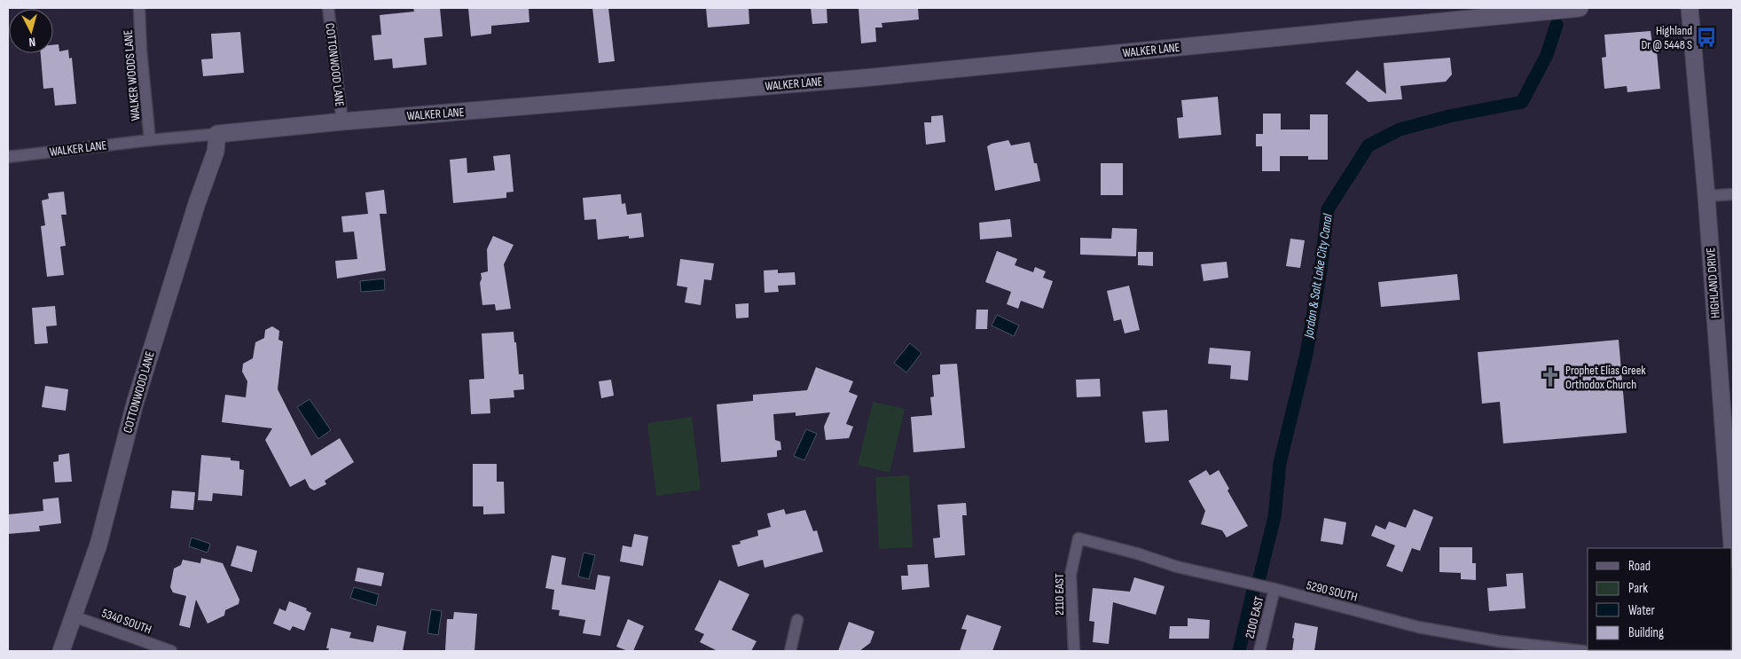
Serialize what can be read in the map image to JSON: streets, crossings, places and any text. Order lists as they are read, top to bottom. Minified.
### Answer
{"streets":{"street":["WALKER LANE","COTTONWOOD LANE","WALKER WOODS LANE","HIGHLAND DRIVE","5290 SOUTH","2110 EAST","2100 EAST","5340 SOUTH"]},"crossings":[["WALKER LANE","COTTONWOOD LANE"],["WALKER LANE","WALKER WOODS LANE"],["COTTONWOOD LANE","5340 SOUTH"],["5290 SOUTH","2110 EAST"],["5290 SOUTH","2100 EAST"]],"water":["Jordan & Salt Lake City Canal"],"places":{"bus stop":["Highland Dr @ 5448 S"],"church":["Prophet Elias Greek Orthodox Church"]},"legend":["Road","Park","Water","Building"],"north":"bottom"}
